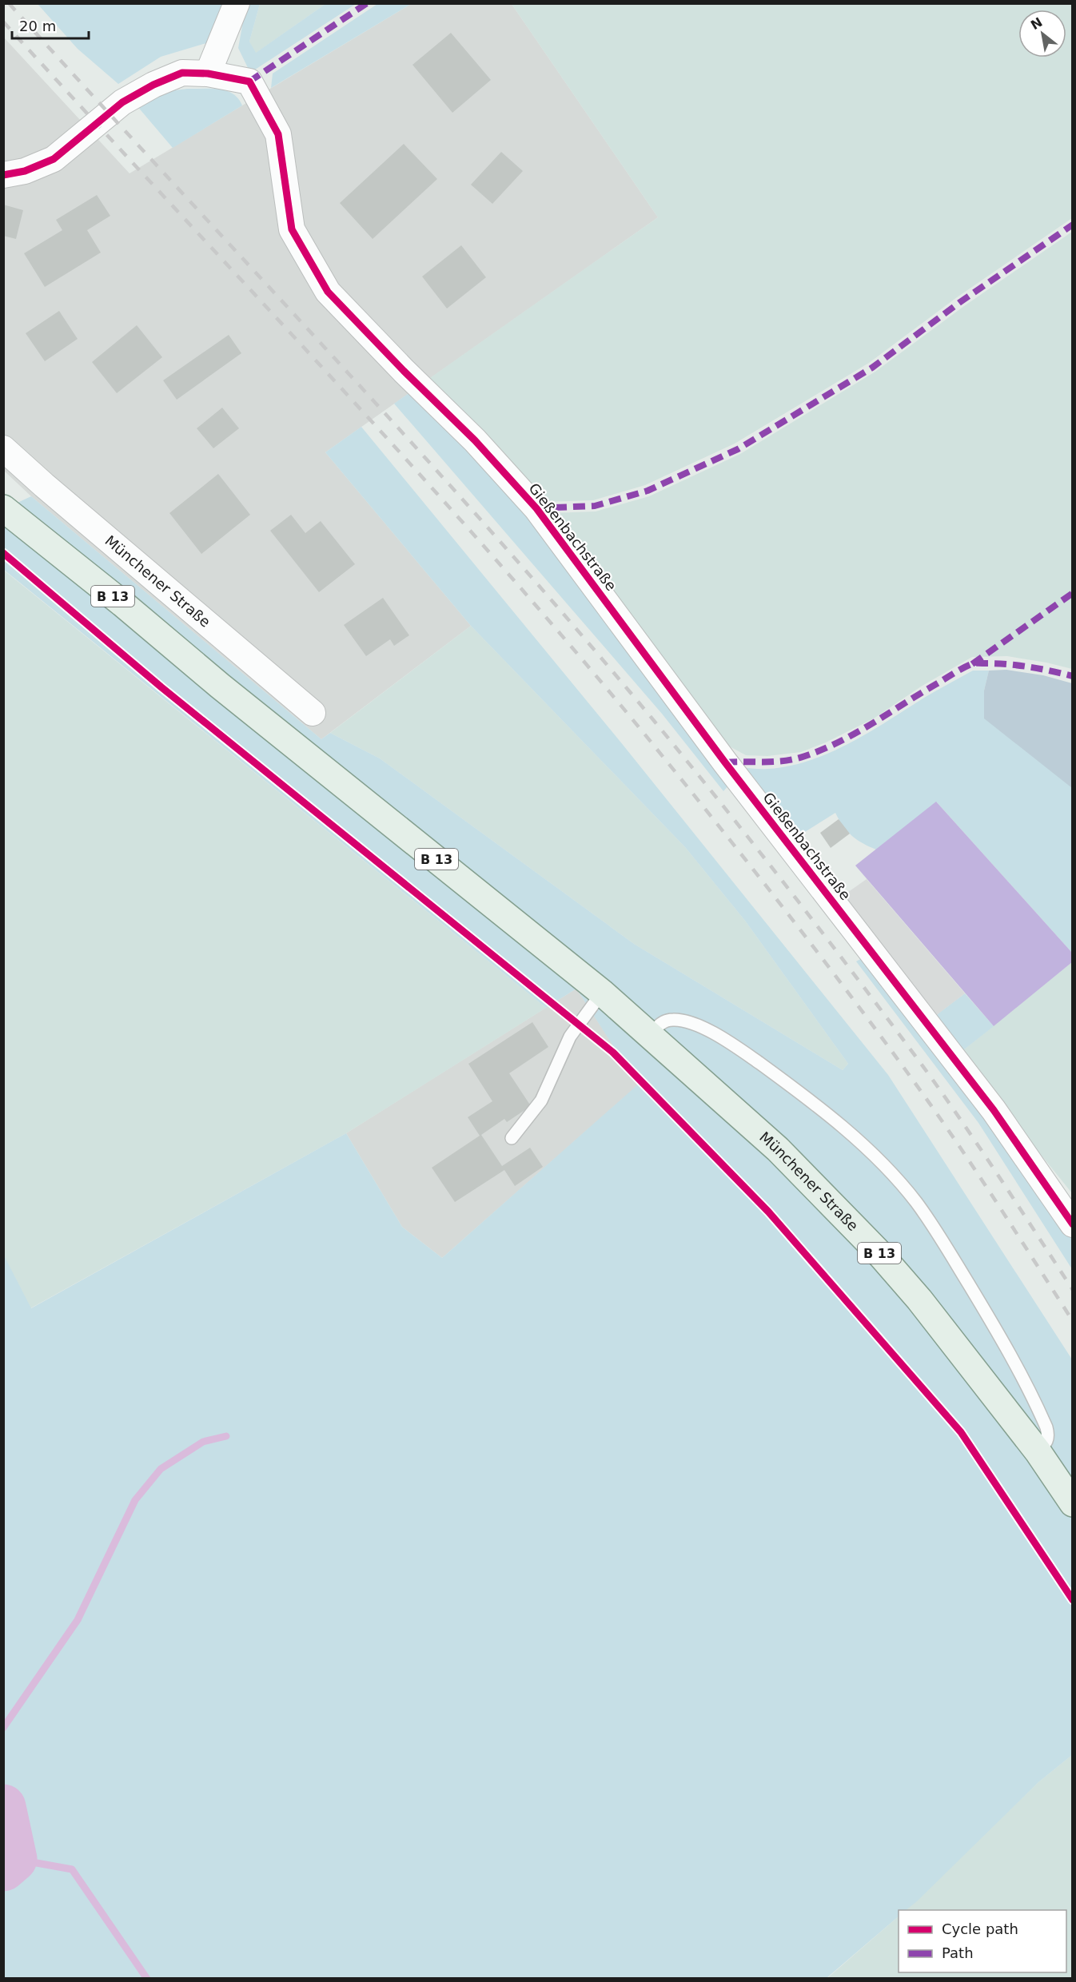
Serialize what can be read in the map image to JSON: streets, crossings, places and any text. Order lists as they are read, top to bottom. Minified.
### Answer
{"streets":{"main road":["Münchener Straße","B 13"],"street":["Gießenbachstraße"]},"crossings":[["Münchener Straße","B 13"]],"legend":["Cycle path","Path"],"scale_bar":"20 m","north":"top left"}
